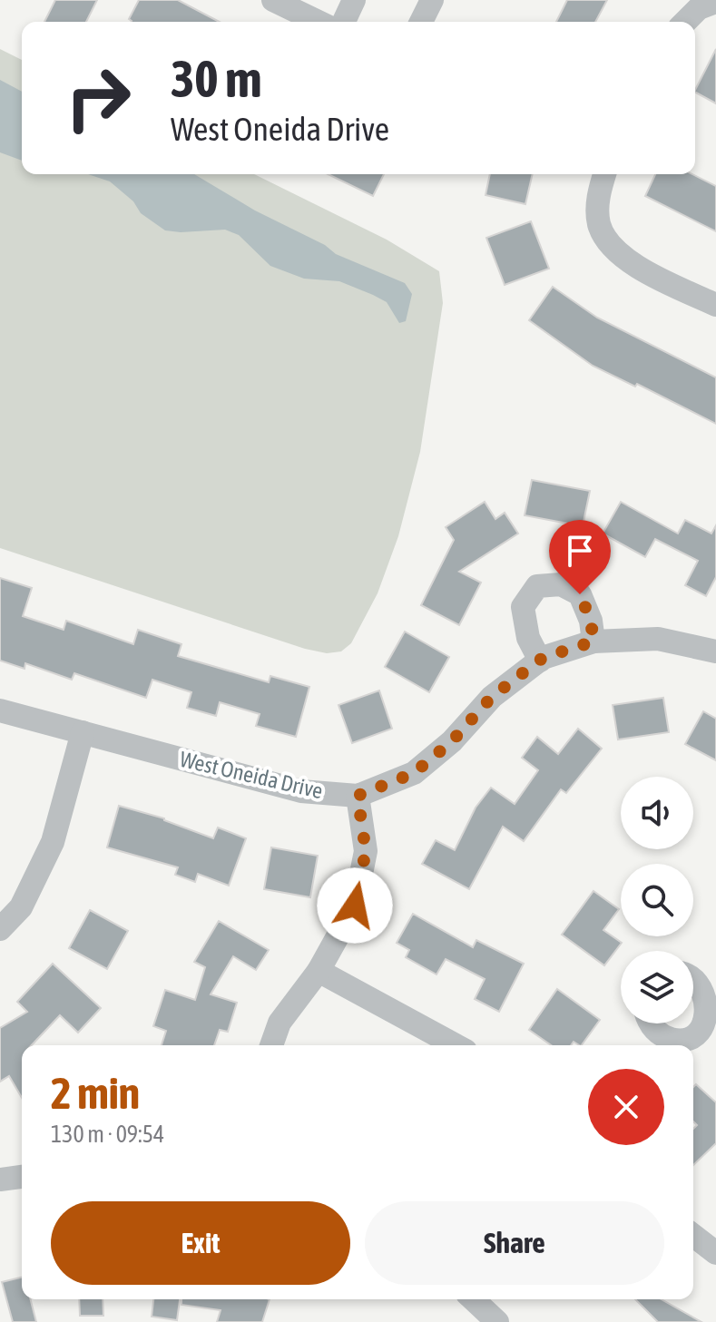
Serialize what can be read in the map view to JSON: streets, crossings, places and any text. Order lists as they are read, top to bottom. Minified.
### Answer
{"streets":{"street":["West Oneida Drive"]},"page":{"turn":["30 m","West Oneida Drive"],"heading":["2 min","130 m · 09:54"],"buttons":["Exit","Share"]}}
